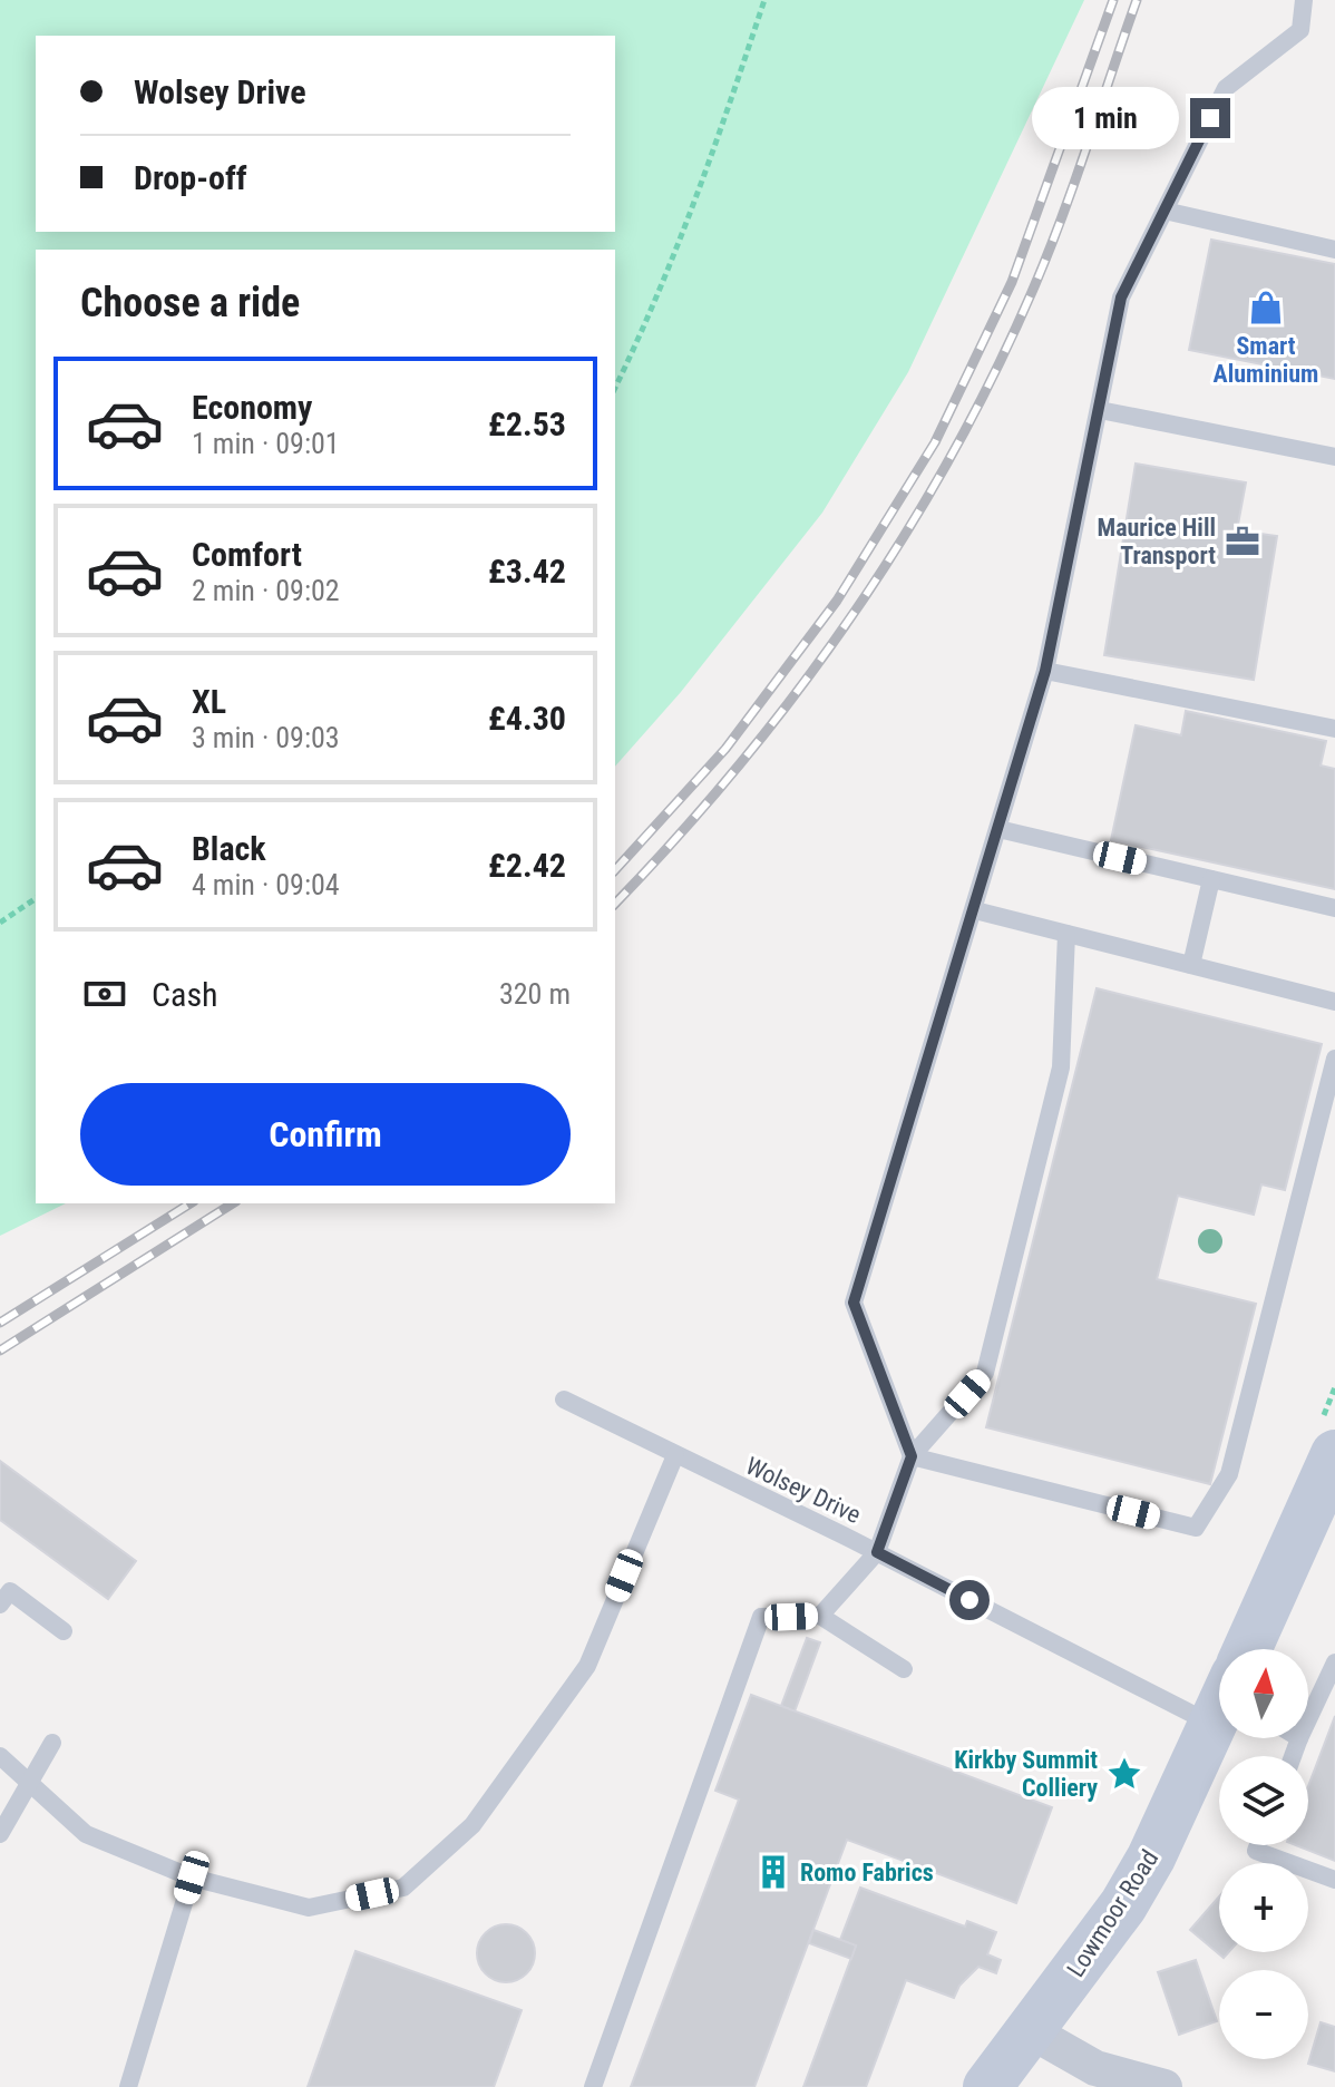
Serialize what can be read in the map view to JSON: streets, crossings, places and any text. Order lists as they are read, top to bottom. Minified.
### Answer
{"streets":{"main road":["Lowmoor Road"],"lane":["Wolsey Drive"]},"places":{"shop":["Smart Aluminium"],"office":["Maurice Hill Transport"],"place":["Kirkby Summit Colliery"],"building":["Romo Fabrics"]},"north":"top","page":{"banner":["Wolsey Drive","Drop-off"],"bubble":"1 min","heading":"Choose a ride","list":[{"name":"Economy","note":"1 min · 09:01","value":"£2.53"},{"name":"Comfort","note":"2 min · 09:02","value":"£3.42"},{"name":"XL","note":"3 min · 09:03","value":"£4.30"},{"name":"Black","note":"4 min · 09:04","value":"£2.42"}],"pay":["Cash","320 m"],"buttons":"Confirm","map_buttons":["+","−"]}}
